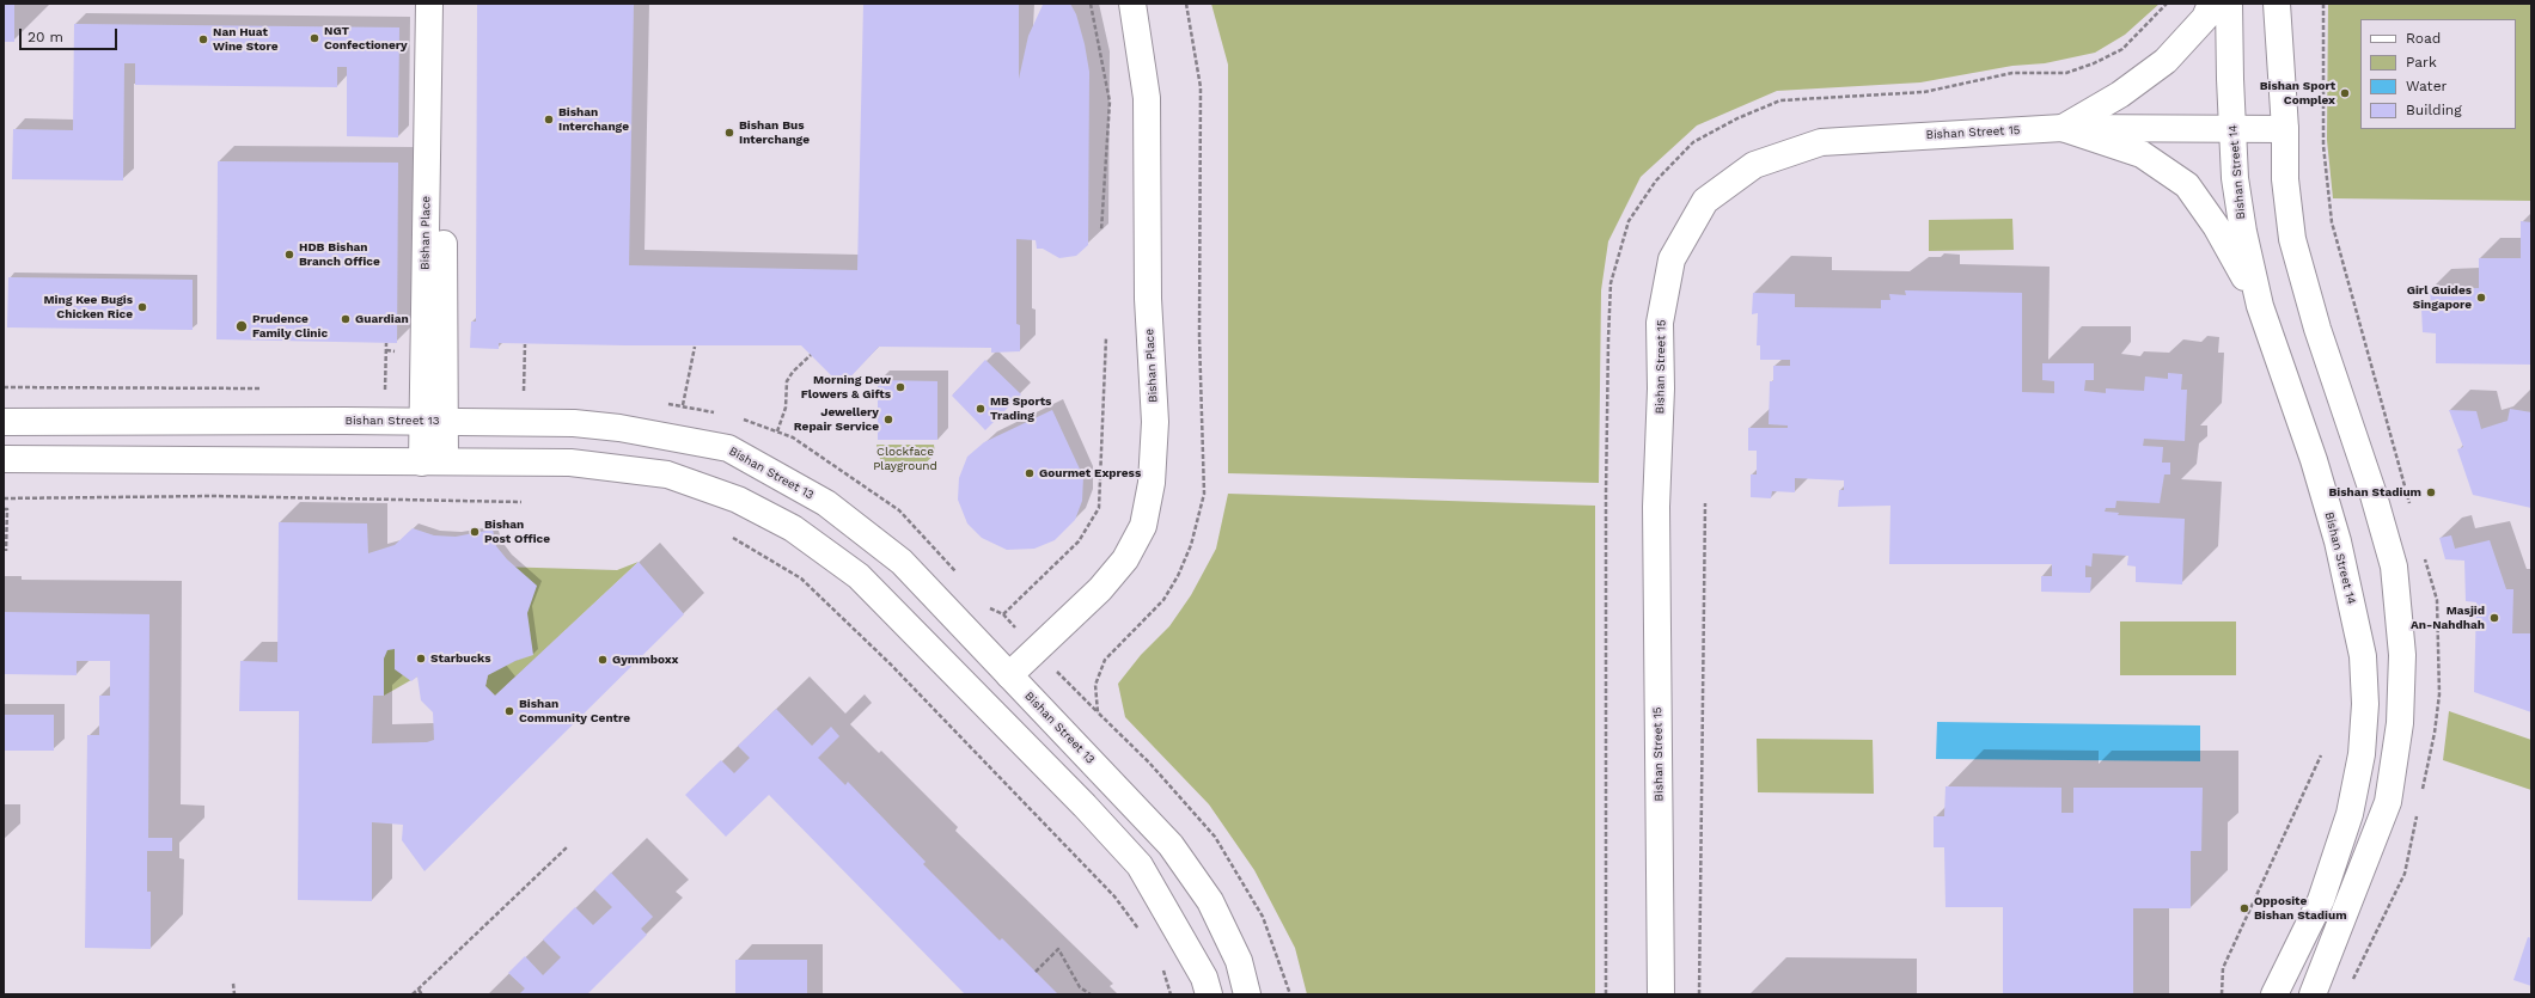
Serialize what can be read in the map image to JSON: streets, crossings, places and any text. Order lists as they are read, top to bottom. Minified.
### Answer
{"streets":{"street":["Bishan Street 15","Bishan Street 14","Bishan Place","Bishan Street 13"]},"crossings":[["Bishan Street 15","Bishan Street 14"],["Bishan Place","Bishan Street 13"]],"parks":["Clockface Playground"],"places":["NGT Confectionery","Nan Huat Wine Store","Bishan Sport Complex","Bishan Interchange","Bishan Bus Interchange","HDB Bishan Branch Office","Girl Guides Singapore","Ming Kee Bugis Chicken Rice","Guardian","Prudence Family Clinic","Morning Dew Flowers & Gifts","MB Sports Trading","Jewellery Repair Service","Gourmet Express","Bishan Stadium","Bishan Post Office","Masjid An-Nahdhah","Starbucks","Gymmboxx","Bishan Community Centre","Opposite Bishan Stadium"],"legend":["Road","Park","Water","Building"],"scale_bar":"20 m"}
